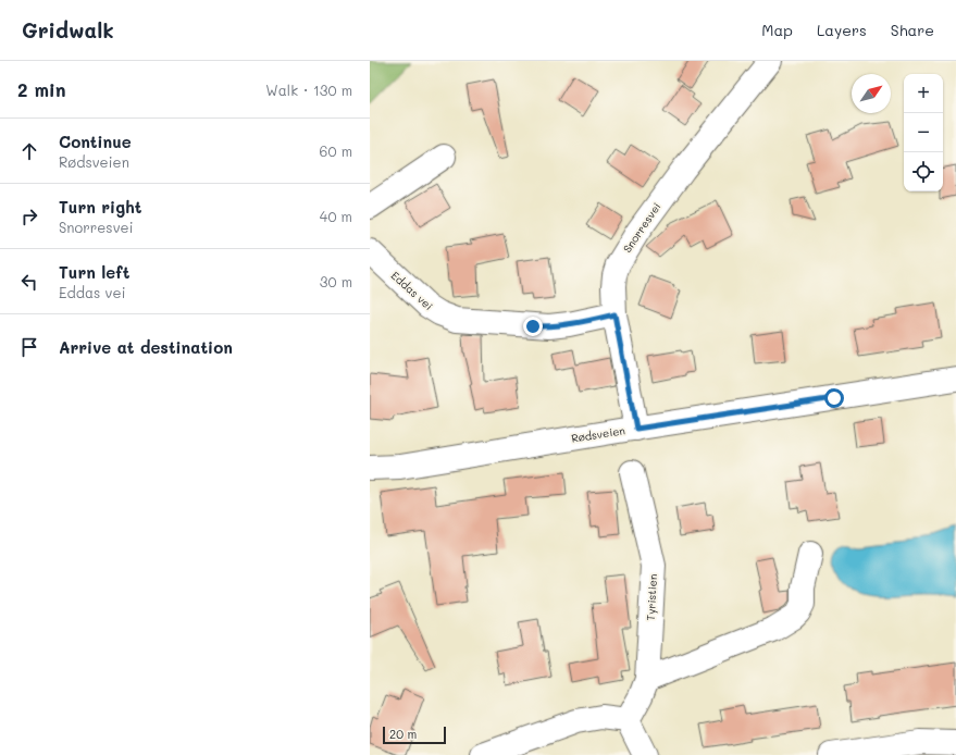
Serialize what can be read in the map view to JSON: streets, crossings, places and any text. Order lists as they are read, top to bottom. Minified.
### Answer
{"streets":{"street":["Snorresvei","Eddas vei","Rødsveien","Tyristien"]},"crossings":[["Snorresvei","Eddas vei"],["Snorresvei","Rødsveien"]],"scale_bar":"20 m","north":"top right","page":{"header":"Gridwalk","nav":["Map","Layers","Share"],"heading":["2 min","Walk · 130 m"],"map_buttons":["+","−"],"list":[["Continue","Rødsveien","60 m"],["Turn right","Snorresvei","40 m"],["Turn left","Eddas vei","30 m"],"Arrive at destination"],"scale":"20 m"}}
